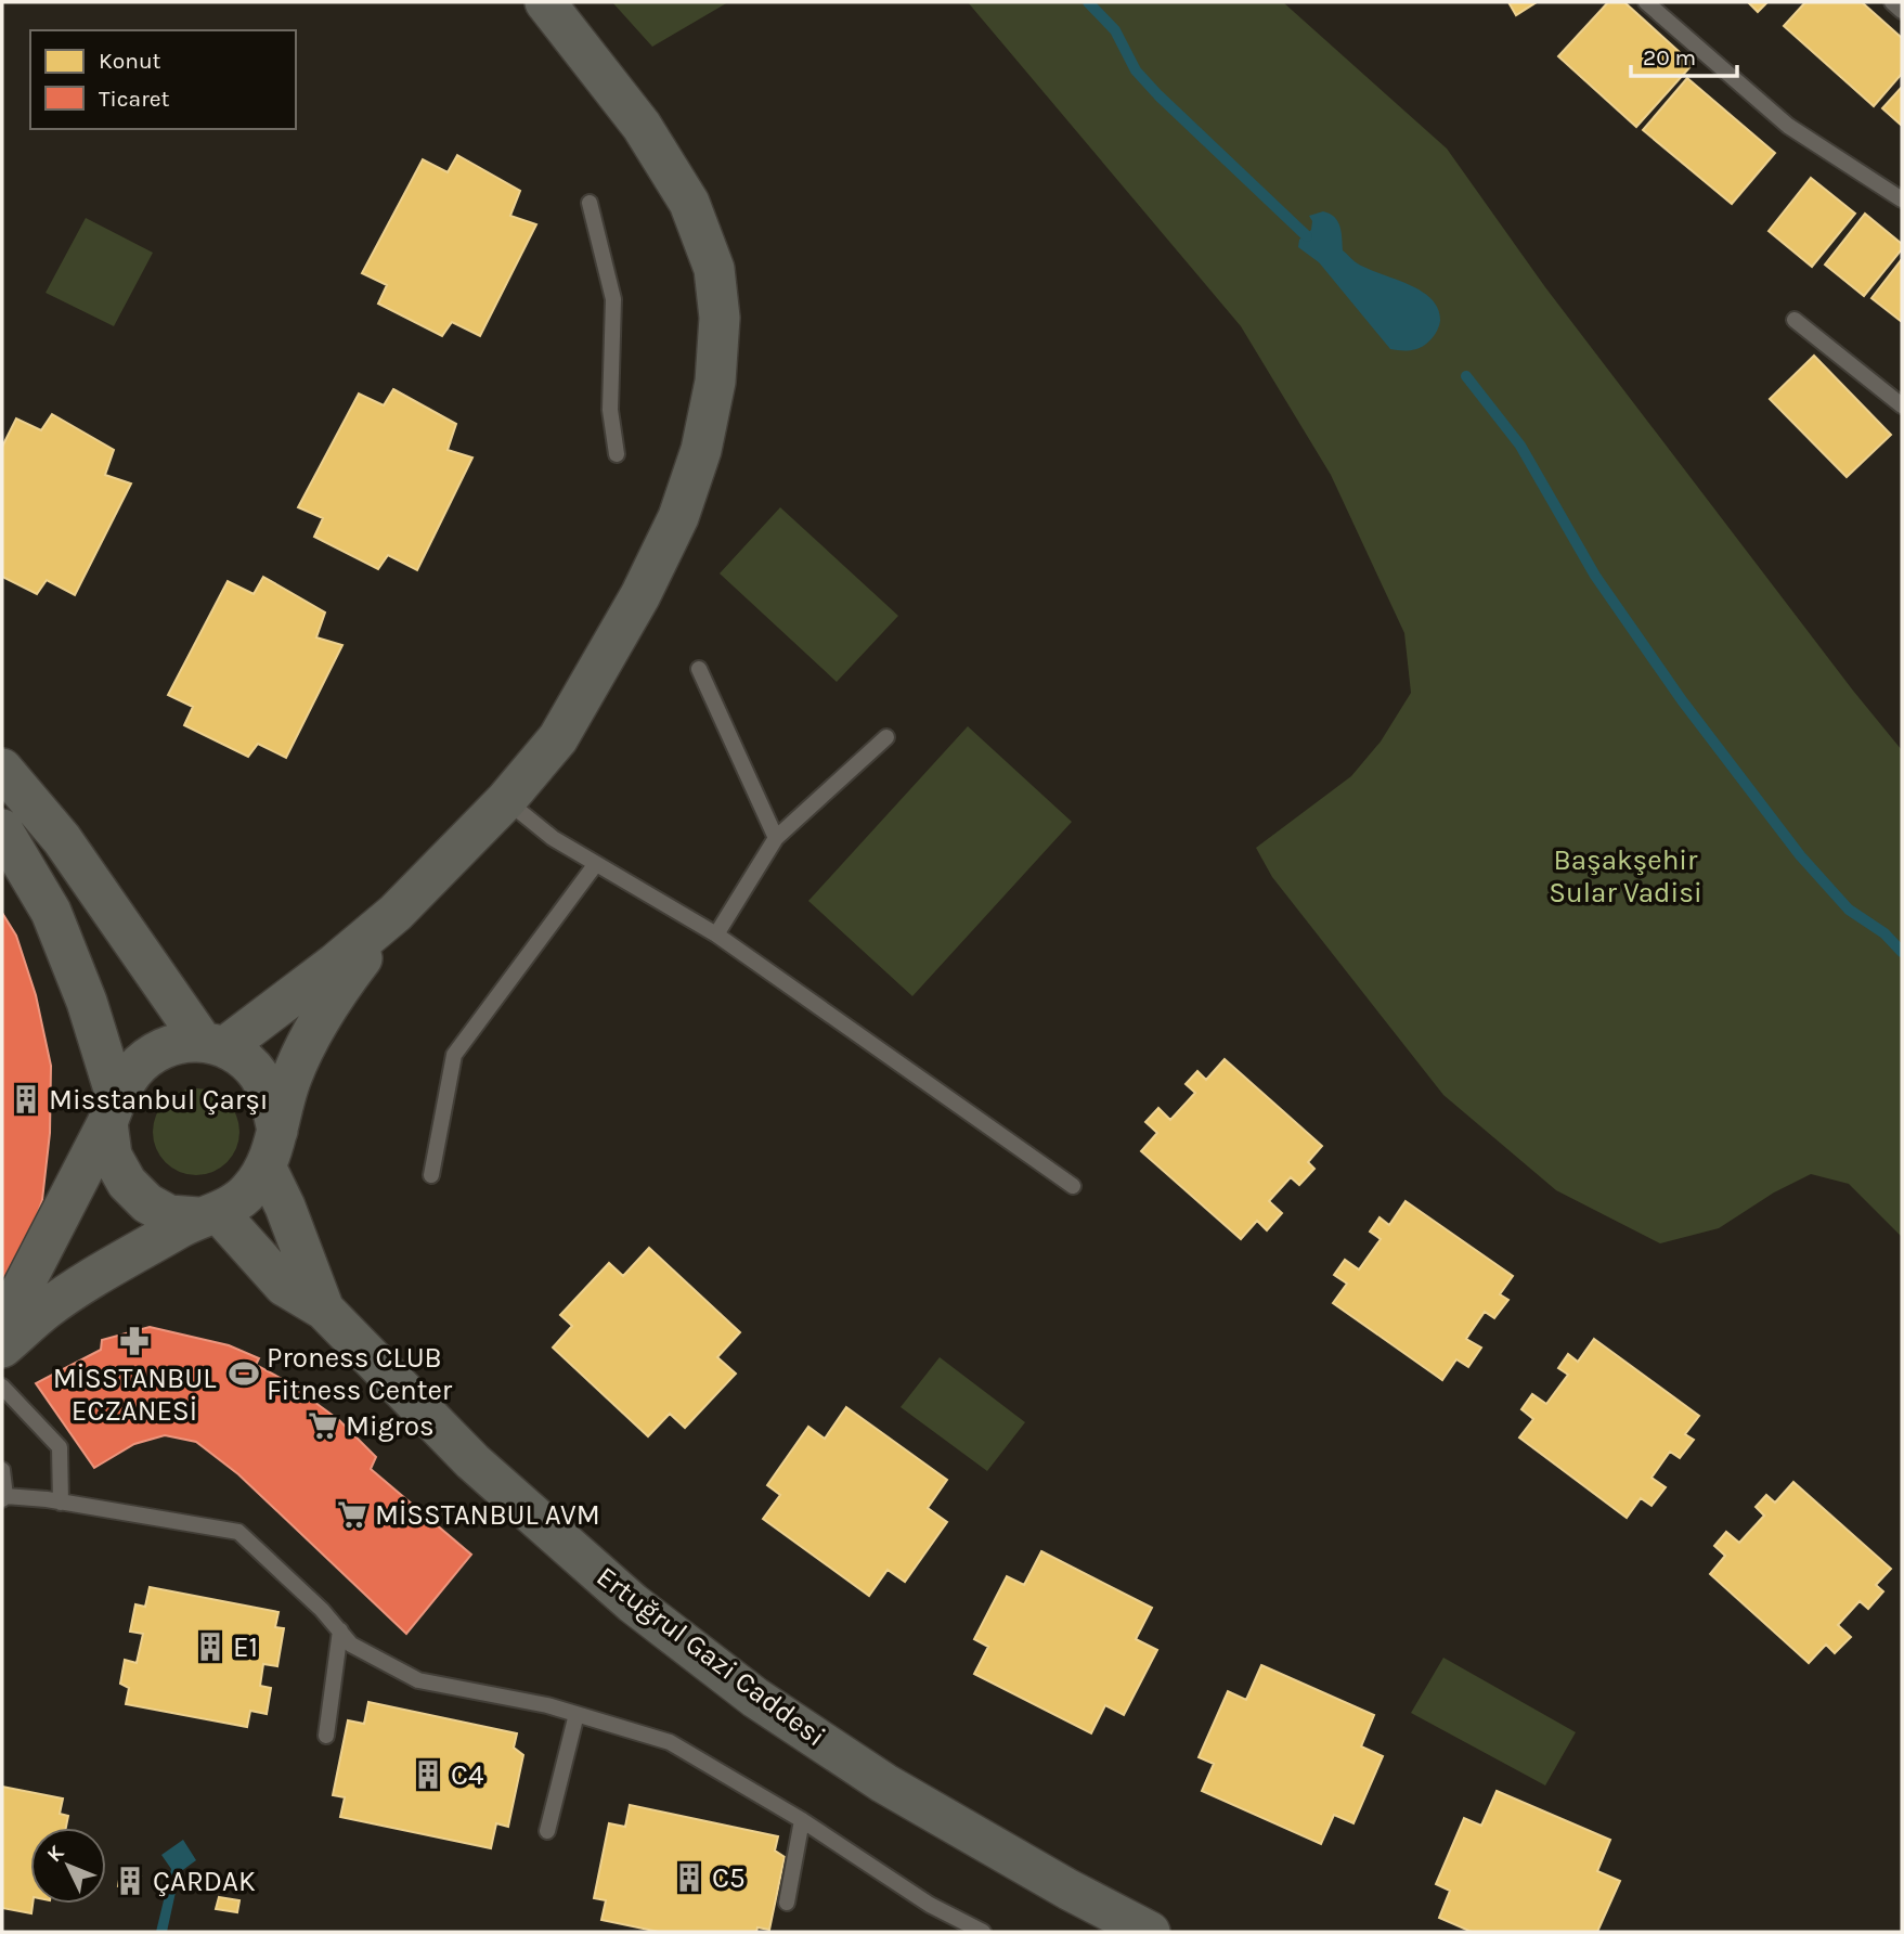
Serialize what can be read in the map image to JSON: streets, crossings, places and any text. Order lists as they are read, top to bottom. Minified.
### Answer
{"streets":{"street":["Ertuğrul Gazi Caddesi"]},"parks":["Başakşehir Sular Vadisi"],"places":{"building":["Misstanbul Çarşı","E1","C4","C5","ÇARDAK"],"pharmacy":["MİSSTANBUL ECZANESİ"],"sports":["Proness CLUB Fitness Center"],"supermarket":["Migros","MİSSTANBUL AVM"]},"legend":["Konut","Ticaret"],"scale_bar":"20 m","north":"top left"}
